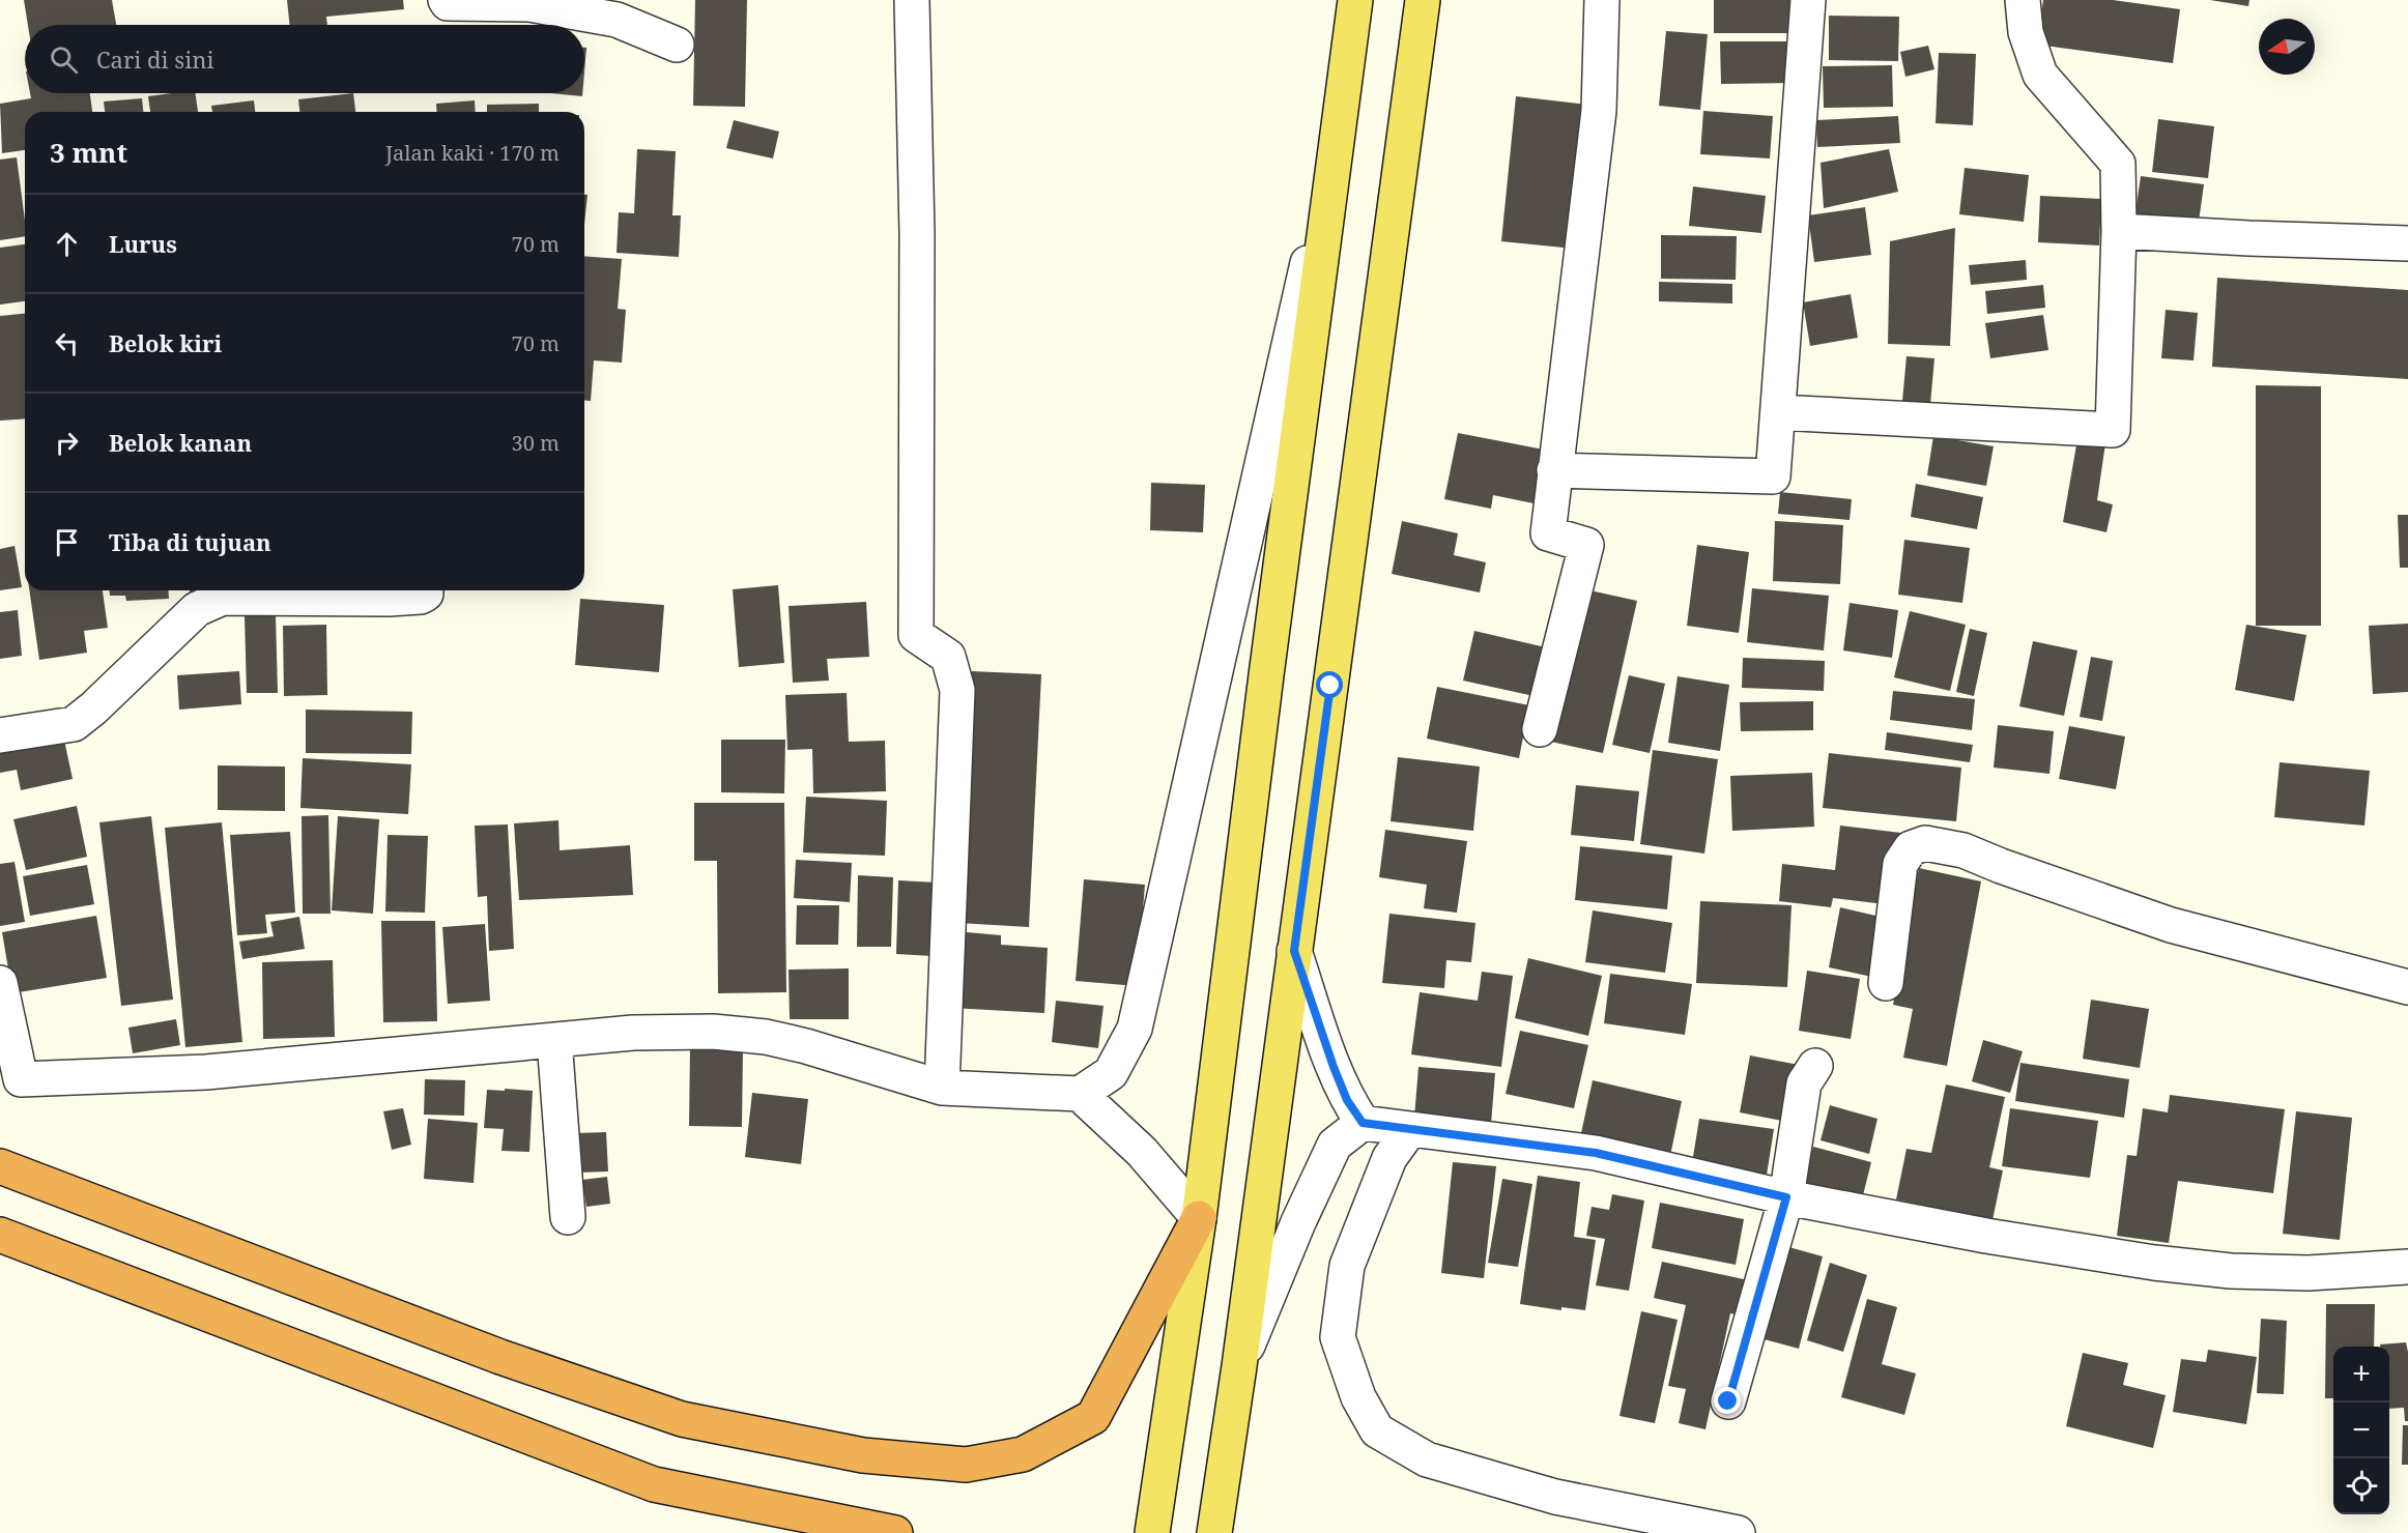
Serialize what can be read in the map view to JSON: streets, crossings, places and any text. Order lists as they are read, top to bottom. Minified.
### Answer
{"north":"left","page":{"search":"Cari di sini","heading":["3 mnt","Jalan kaki · 170 m"],"list":[["Lurus","70 m"],["Belok kiri","70 m"],["Belok kanan","30 m"],"Tiba di tujuan"],"map_buttons":["+","−"]}}
